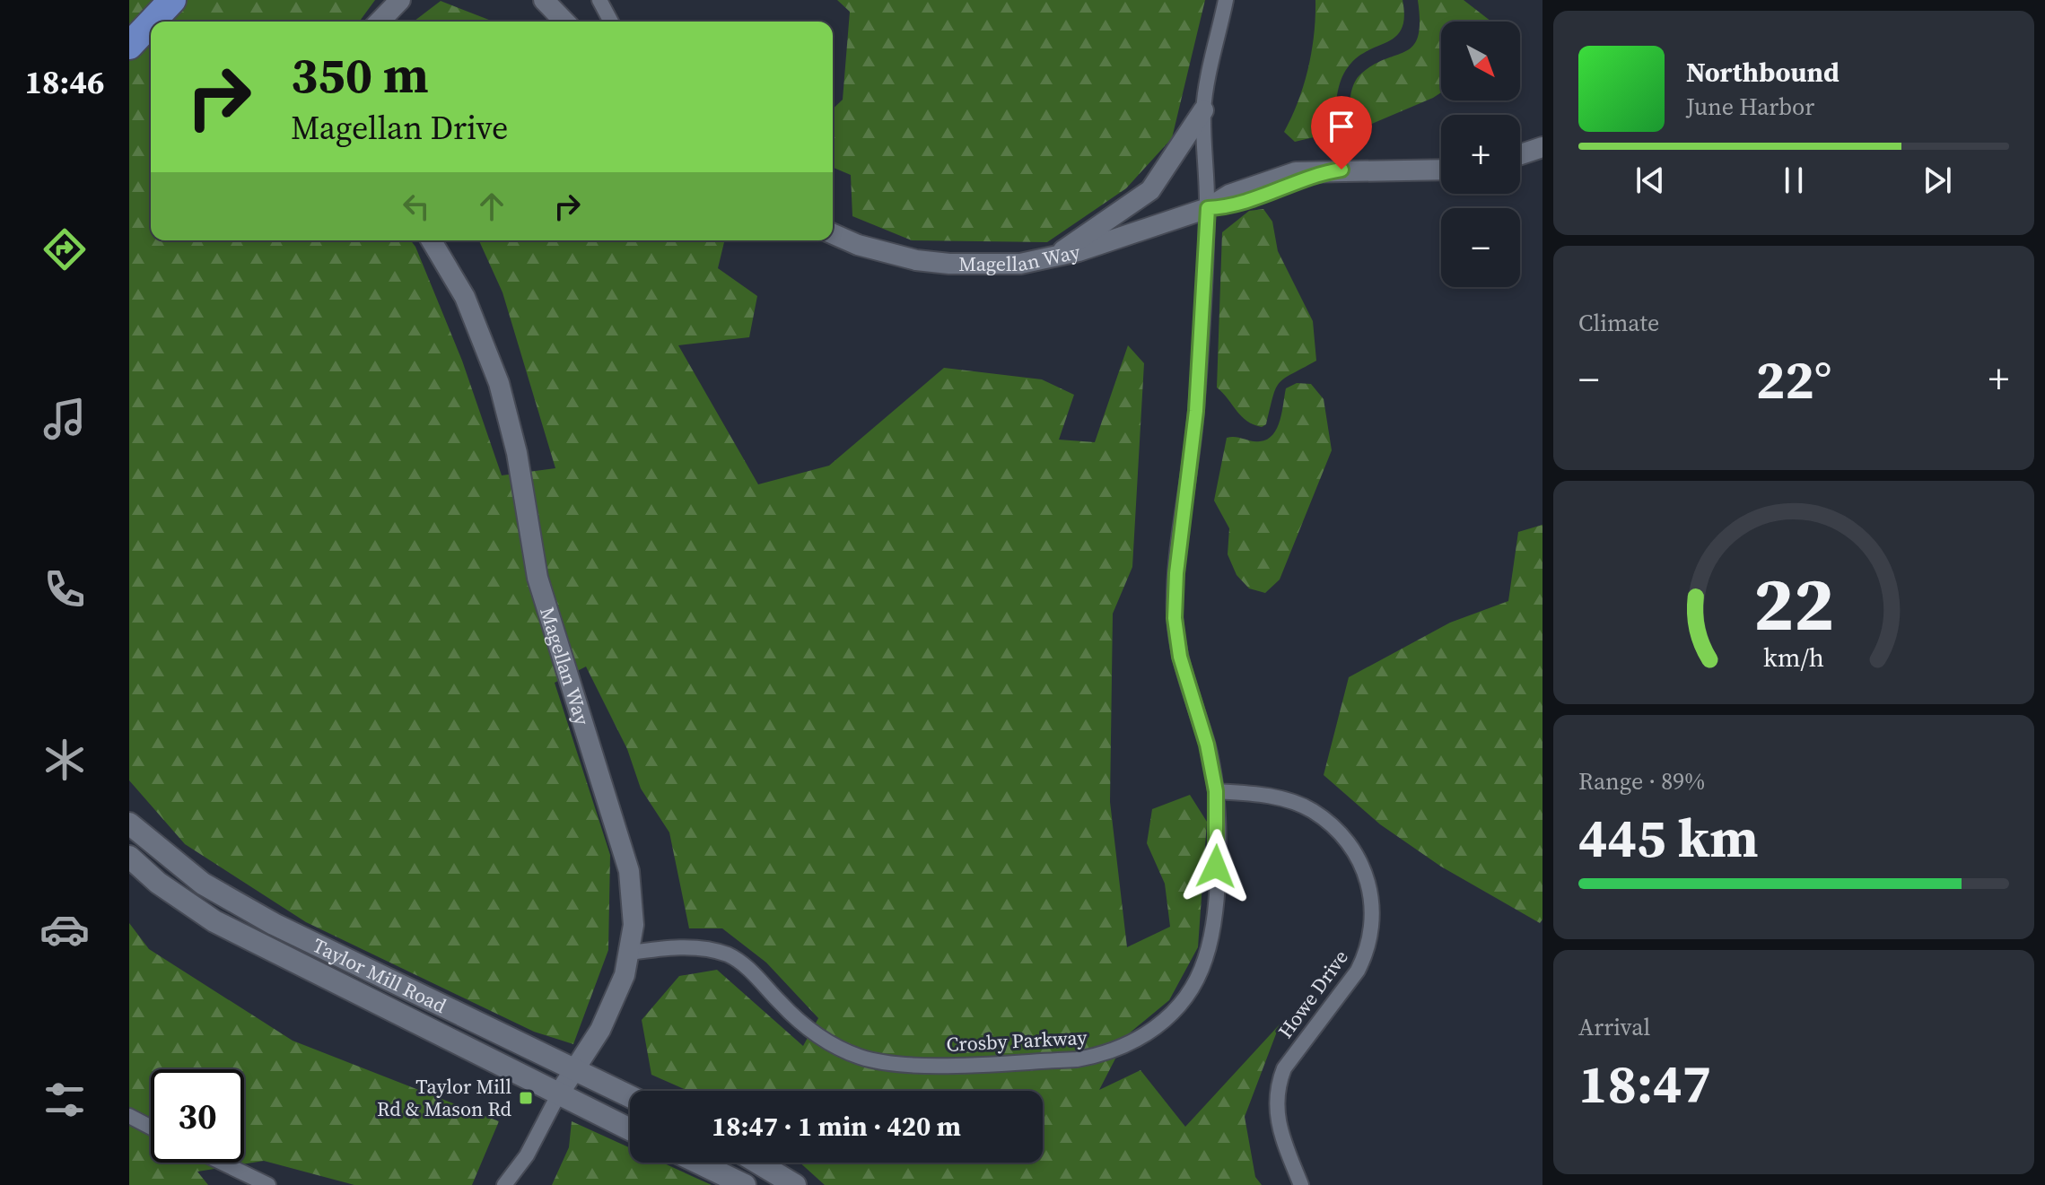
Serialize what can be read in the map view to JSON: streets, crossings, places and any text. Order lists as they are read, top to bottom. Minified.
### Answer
{"streets":{"main road":["Taylor Mill Road"],"street":["Magellan Way","Howe Drive","Crosby Parkway"]},"crossings":[["Magellan Way","Taylor Mill Road"],["Magellan Way","Crosby Parkway"],["Howe Drive","Crosby Parkway"]],"places":{"transit":["Taylor Mill Rd & Mason Rd"]},"north":"bottom right","page":{"tabs":"18:46","map_buttons":["+","−"],"turn":["350 m","Magellan Drive"],"song":["Northbound","June Harbor"],"tile":["Climate",["Range · 89%","445 km"],["Arrival","18:47"]],"heat":["−","22°","+"],"limit":"30","trip":"18:47 · 1 min · 420 m","gauge":["22","km/h"]}}
